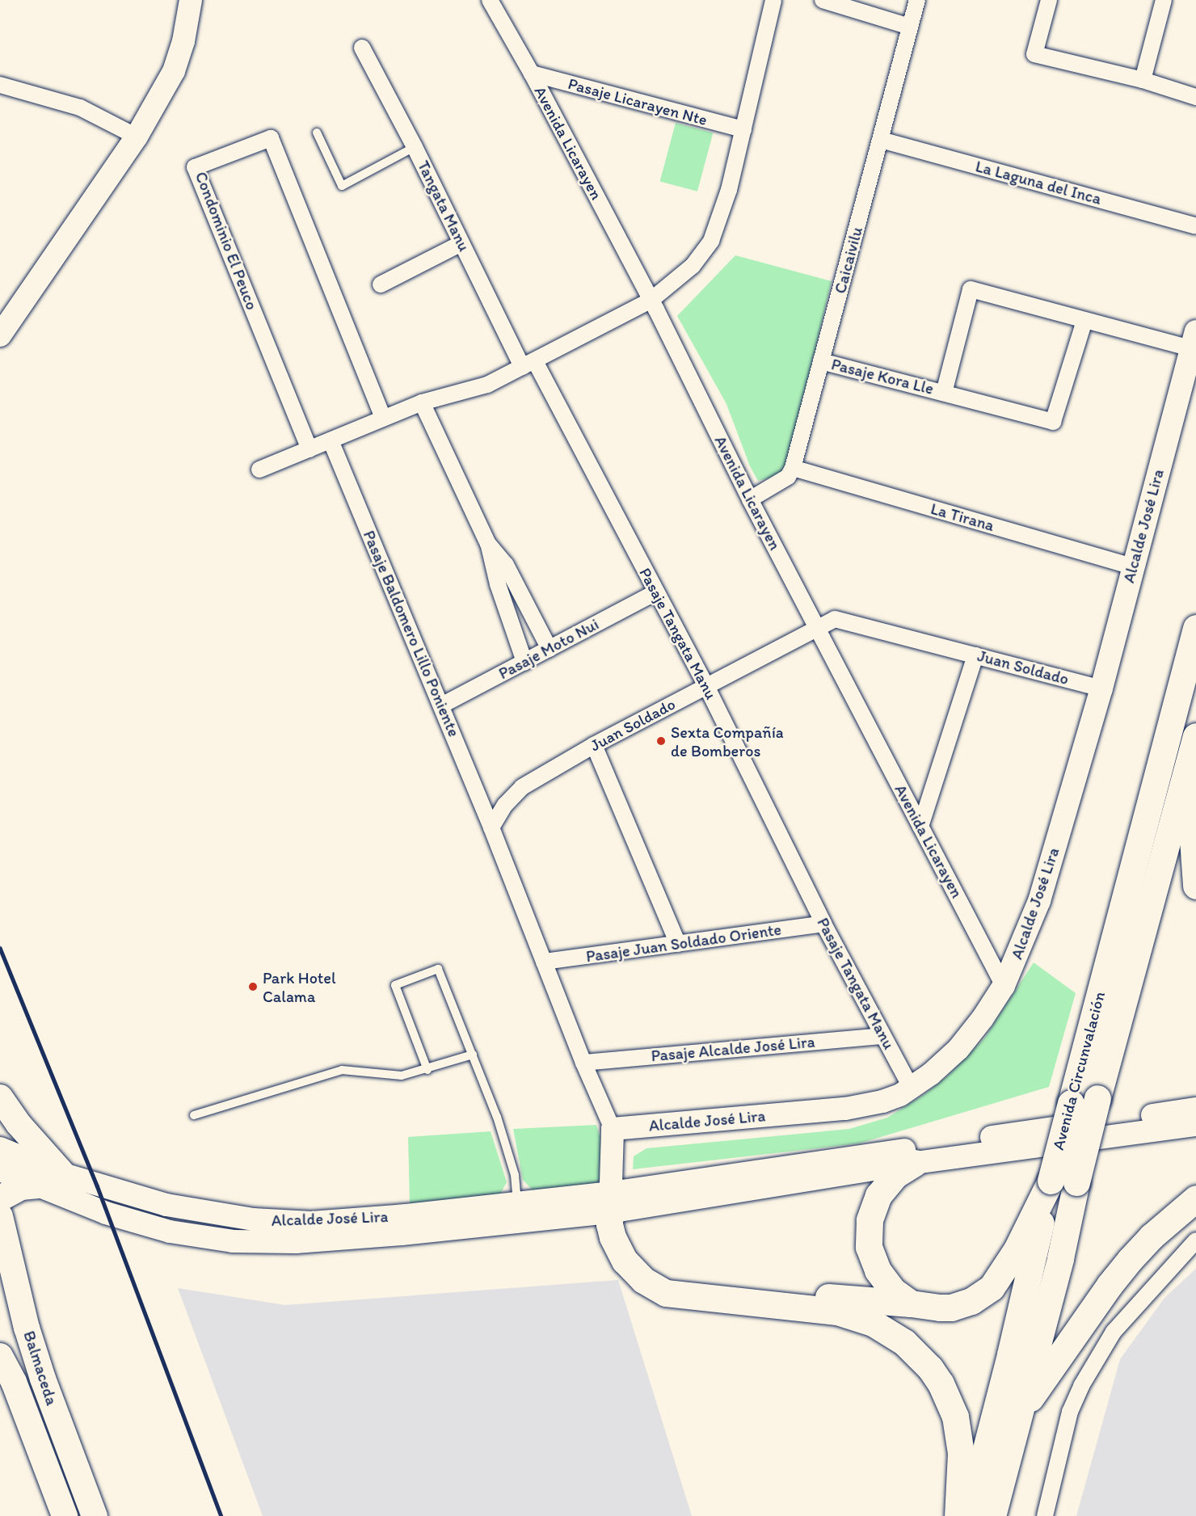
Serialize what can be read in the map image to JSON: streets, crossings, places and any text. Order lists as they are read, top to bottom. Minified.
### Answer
{"streets":{"highway":["Avenida Circunvalación"],"main road":["Balmaceda"],"street":["Pasaje Licarayen Nte","Avenida Licarayen","La Laguna del Inca","Tangata Manu","Condominio El Peuco","Caicaivilu","Pasaje Kora Lle","La Tirana","Alcalde José Lira","Pasaje Baldomero Lillo Poniente","Pasaje Tangata Manu","Pasaje Moto Nui","Juan Soldado","Pasaje Juan Soldado Oriente","Pasaje Alcalde José Lira"]},"crossings":[["Pasaje Licarayen Nte","Avenida Licarayen"],["Avenida Licarayen","Alcalde José Lira"],["Avenida Licarayen","Juan Soldado"],["La Laguna del Inca","Caicaivilu"],["Tangata Manu","Pasaje Tangata Manu"],["Caicaivilu","Pasaje Kora Lle"],["Caicaivilu","La Tirana"],["Pasaje Kora Lle","Alcalde José Lira"],["La Tirana","Alcalde José Lira"],["Alcalde José Lira","Pasaje Tangata Manu"],["Alcalde José Lira","Juan Soldado"],["Pasaje Baldomero Lillo Poniente","Pasaje Moto Nui"],["Pasaje Baldomero Lillo Poniente","Juan Soldado"],["Pasaje Tangata Manu","Pasaje Moto Nui"],["Pasaje Tangata Manu","Juan Soldado"],["Pasaje Tangata Manu","Pasaje Juan Soldado Oriente"],["Pasaje Tangata Manu","Pasaje Alcalde José Lira"]],"places":["Sexta Compañía de Bomberos","Park Hotel Calama"]}
